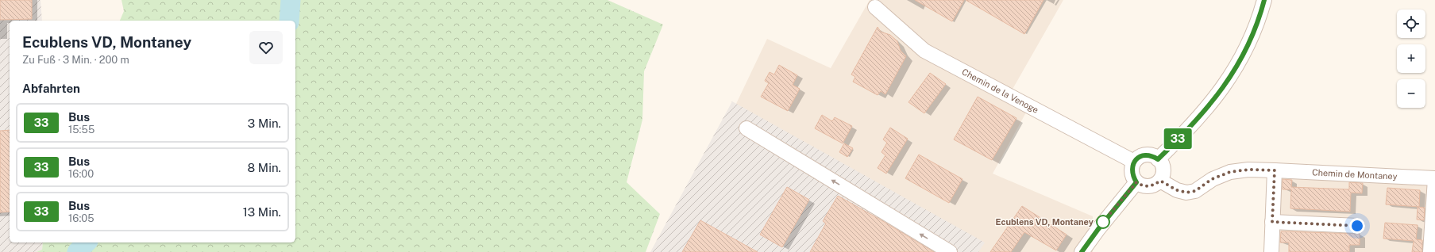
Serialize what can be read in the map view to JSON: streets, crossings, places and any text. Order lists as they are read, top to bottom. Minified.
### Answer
{"streets":{"street":["Chemin de la Venoge","Chemin de Montaney"]},"crossings":[["Chemin de la Venoge","Chemin de Montaney"]],"places":["Ecublens VD, Montaney"],"lines":["bus line 33"],"page":{"on_map":"33","map_buttons":["+","−"],"heading":[["Ecublens VD, Montaney","Zu Fuß · 3 Min. · 200 m"],"Abfahrten"],"list":[{"mark":"33","name":"Bus","note":"15:55","value":"3 Min."},{"mark":"33","name":"Bus","note":"16:00","value":"8 Min."},{"mark":"33","name":"Bus","note":"16:05","value":"13 Min."}]}}
